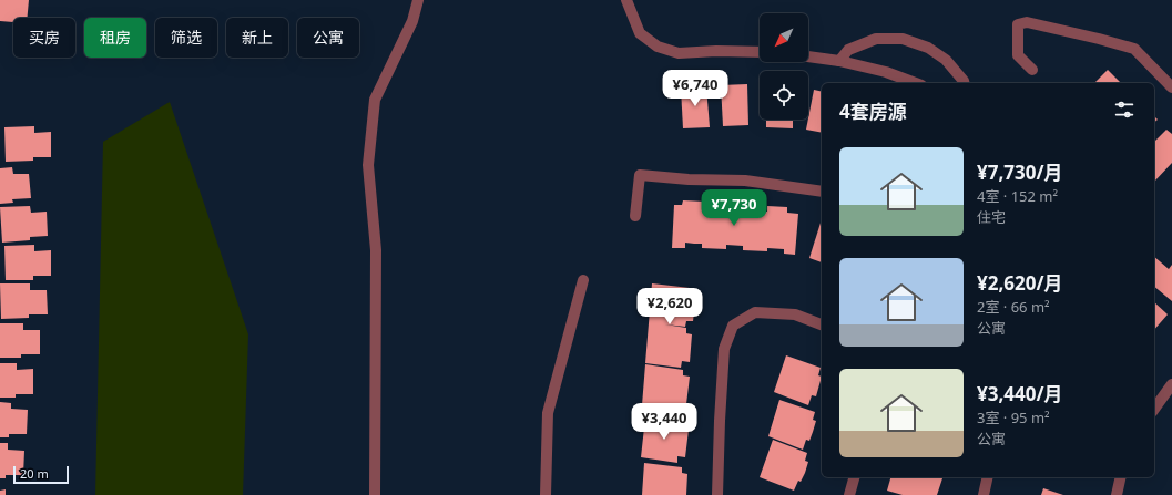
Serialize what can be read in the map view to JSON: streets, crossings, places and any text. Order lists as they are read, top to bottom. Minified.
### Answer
{"scale_bar":"20 m","north":"bottom left","page":{"chip":["买房","租房","筛选","新上","公寓"],"price":["¥6,740","¥7,730","¥2,620","¥3,440"],"heading":"4套房源","list":[{"name":"¥7,730/月","note":"4室 · 152 m² · 住宅"},{"name":"¥2,620/月","note":"2室 · 66 m² · 公寓"},{"name":"¥3,440/月","note":"3室 · 95 m² · 公寓"}],"scale":"20 m"}}
